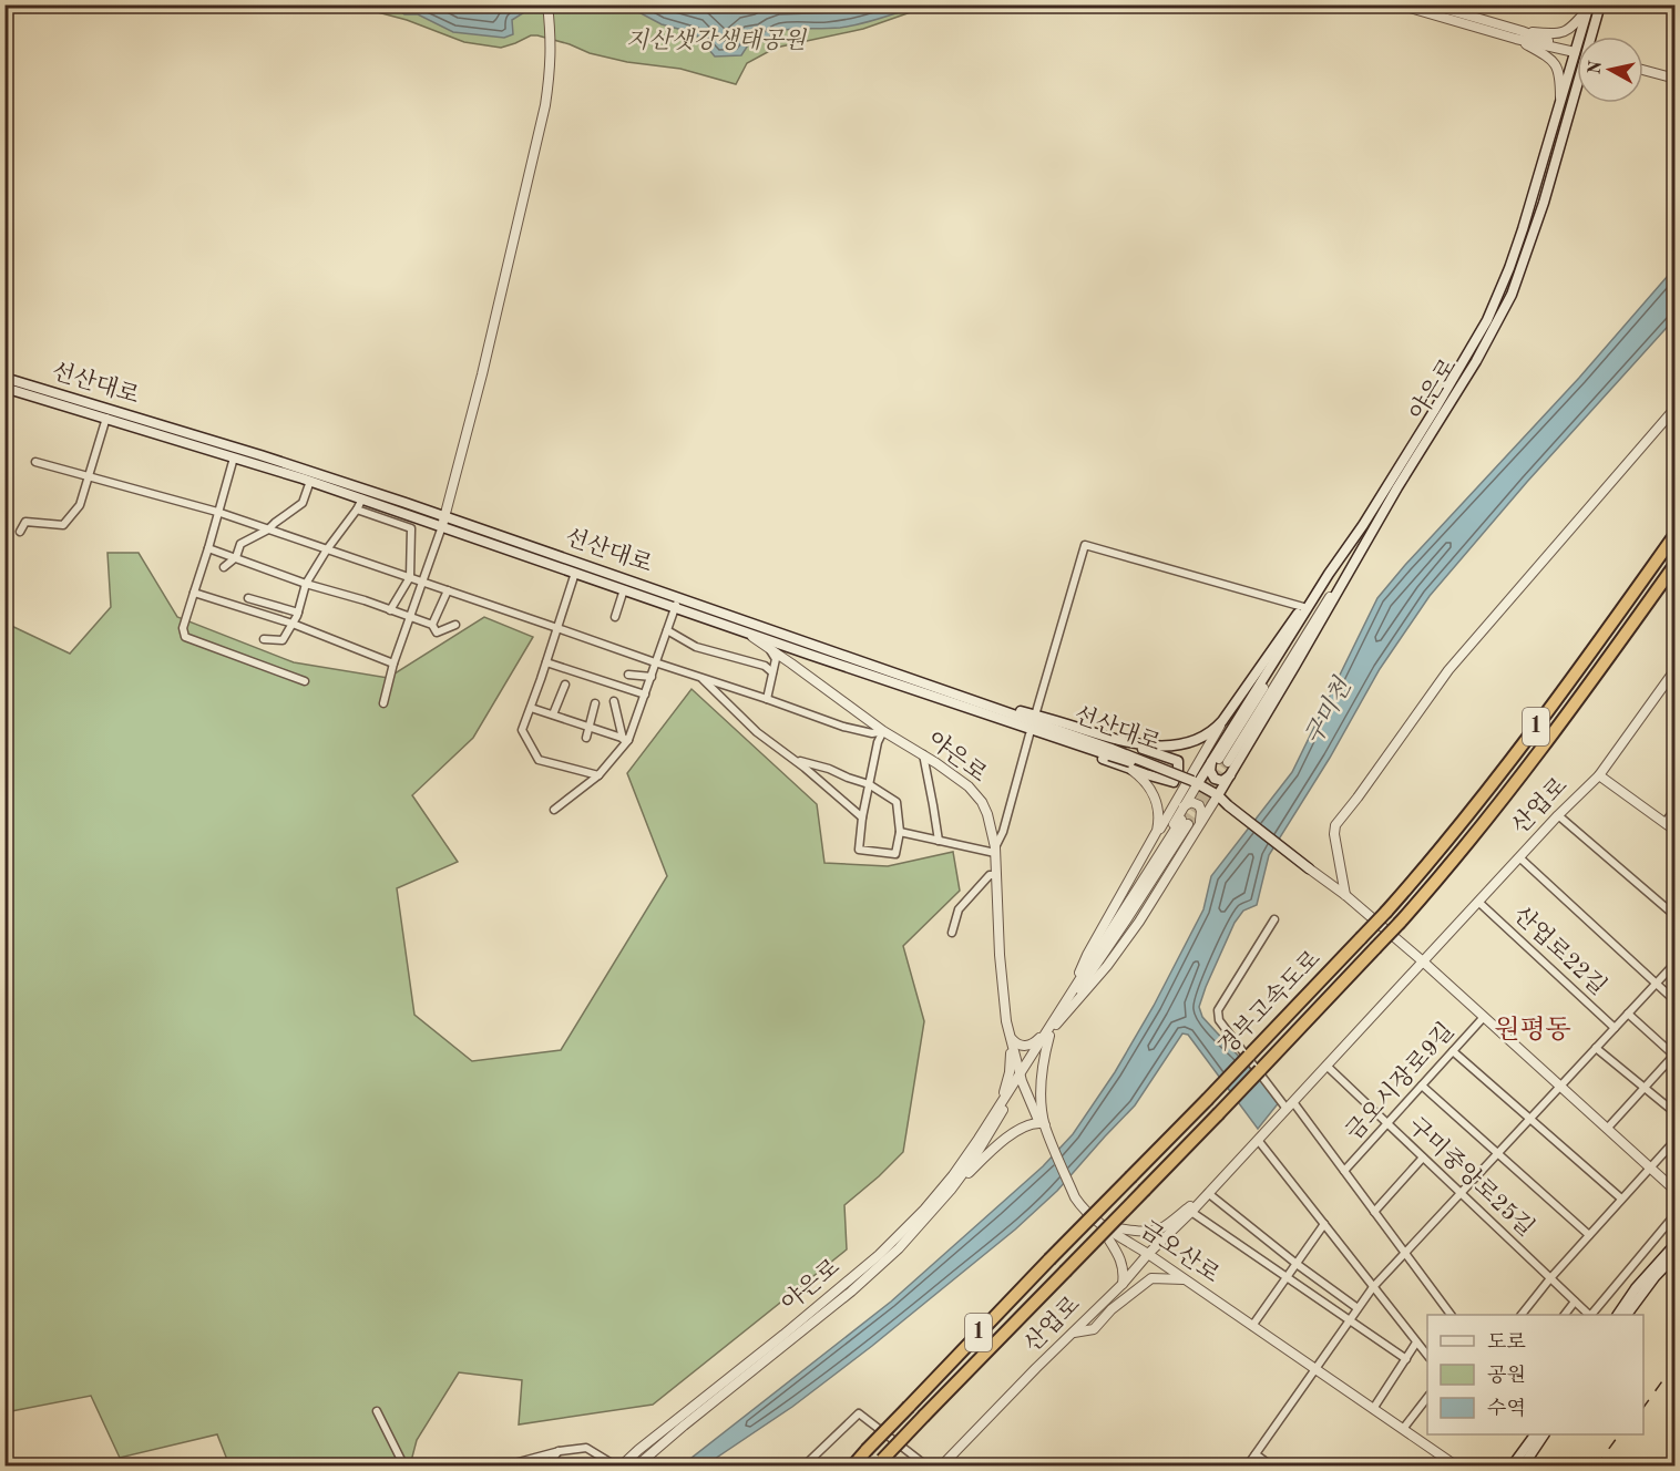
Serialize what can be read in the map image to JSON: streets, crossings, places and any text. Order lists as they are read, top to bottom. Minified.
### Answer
{"streets":{"highway":["1","경부고속도로"],"main road":["선산대로","야은로"],"street":["산업로","산업로22길","금오시장로9길","구미중앙로25길","금오산로"]},"crossings":[["선산대로","야은로"],["야은로","금오산로"],["산업로","산업로22길"],["산업로","구미중앙로25길"],["산업로","금오산로"],["금오시장로9길","구미중앙로25길"]],"districts":["원평동"],"water":["구미천"],"parks":["지산샛강생태공원"],"legend":["도로","공원","수역"],"north":"left"}
